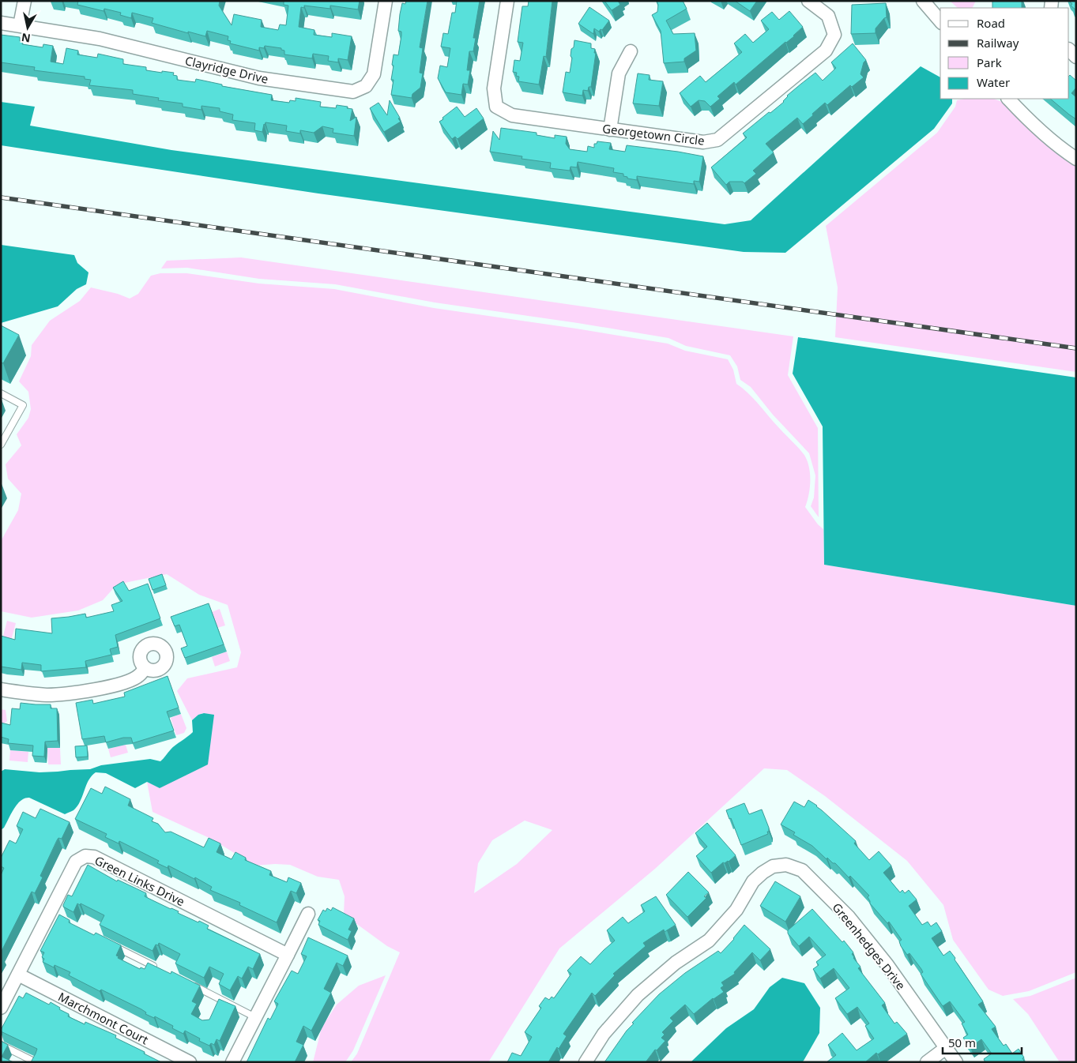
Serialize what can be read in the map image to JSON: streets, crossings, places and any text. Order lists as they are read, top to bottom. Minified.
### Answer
{"streets":{"street":["Clayridge Drive","Georgetown Circle","Green Links Drive","Greenhedges Drive","Marchmont Court"]},"crossings":[["Green Links Drive","Marchmont Court"]],"legend":["Road","Railway","Park","Water"],"scale_bar":"50 m","north":"bottom"}
